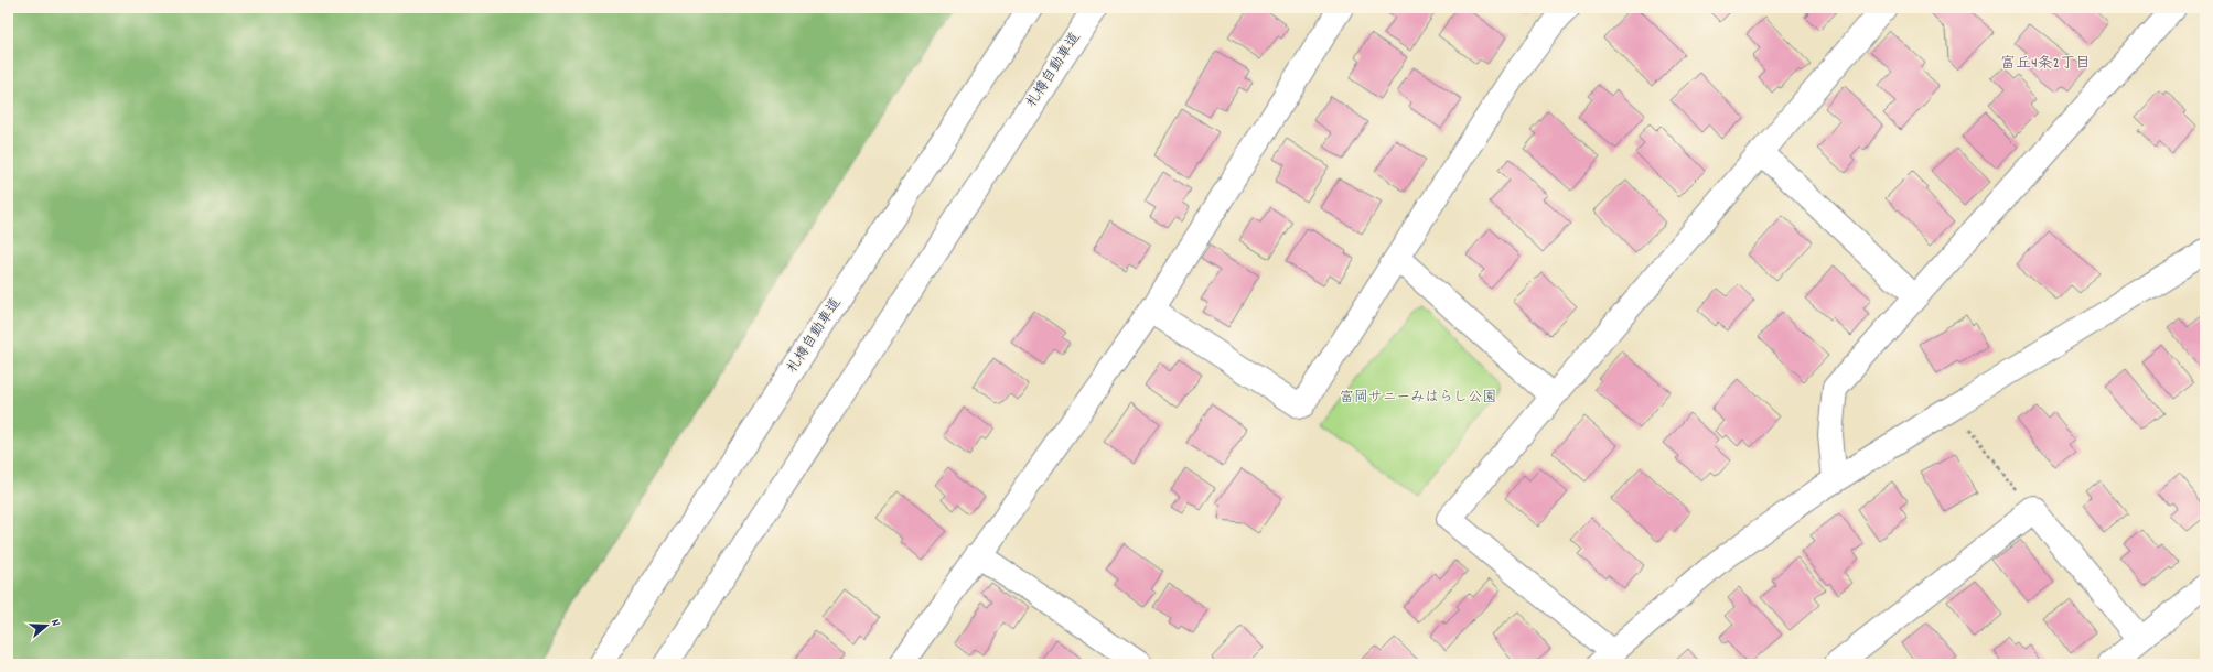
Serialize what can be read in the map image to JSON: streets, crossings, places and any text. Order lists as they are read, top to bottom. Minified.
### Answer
{"streets":{"main road":["札樽自動車道"]},"districts":["富丘4条2丁目"],"parks":["富岡サニーみはらし公園"],"north":"right"}
